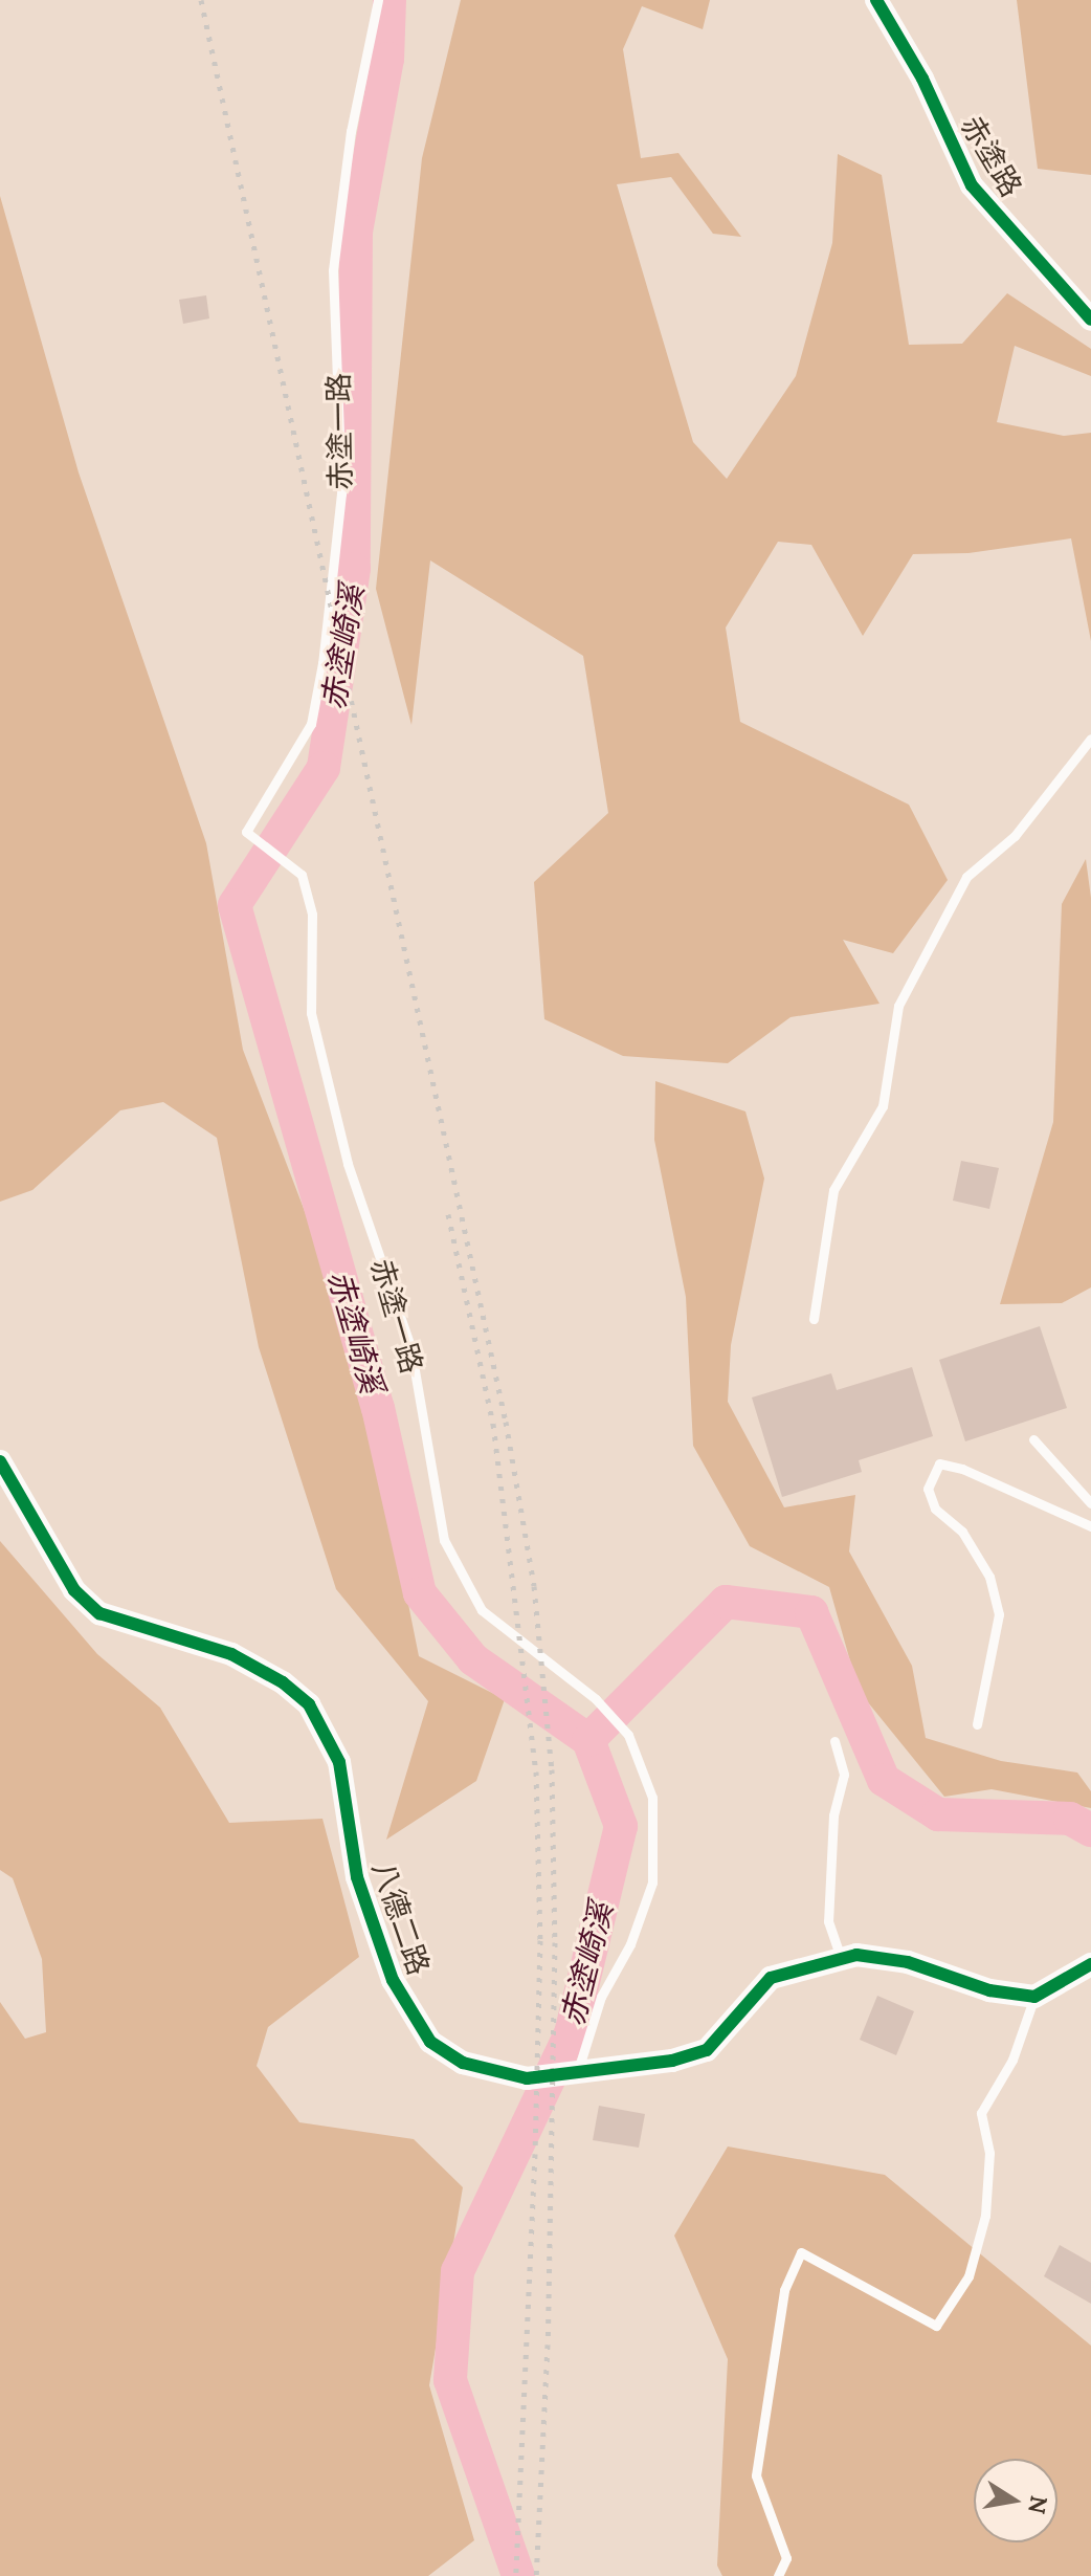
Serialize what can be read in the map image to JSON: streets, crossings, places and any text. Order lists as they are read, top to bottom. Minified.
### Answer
{"streets":{"street":["赤塗路","八德二路"],"lane":["赤塗一路"]},"crossings":[["赤塗一路","八德二路"]],"water":["赤塗崎溪"],"north":"right"}
